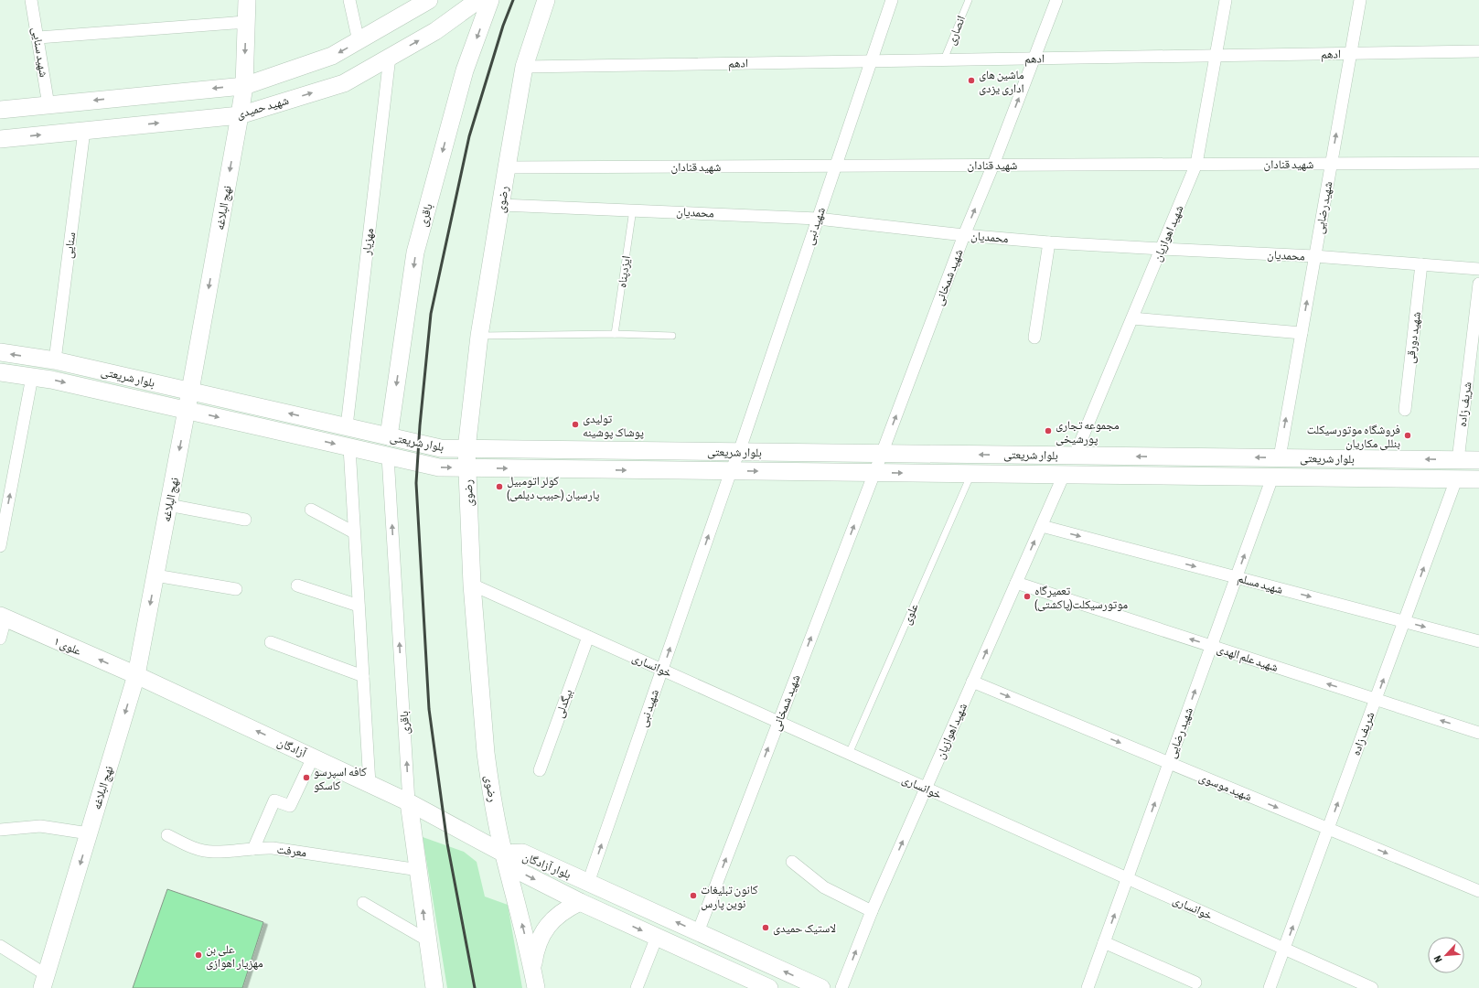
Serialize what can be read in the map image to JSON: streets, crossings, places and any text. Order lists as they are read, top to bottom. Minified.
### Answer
{"streets":{"main road":["شهید حمیدی","رضوی","نهج البلاغه","باقری","بلوار شریعتی","علوی ۱","آزادگان","بلوار آزادگان"],"street":["شهید سنایی","ادهم","شهید قنادان","شهید رضایی","محمدیان","شهید نبی","شهید اهوازیان","مهزیار","سنایی","شهید شمخانی","شهید دورقی","شریف زاده","شهید مسلم","شهید علم الهدی","خوانساری","بیگدلی","شهید موسوی","معرفت"],"lane":["انصاری","ایزدپناه","علوی"]},"crossings":[["انصاری","ادهم"],["ادهم","رضوی"],["ادهم","شهید رضایی"],["ادهم","شهید نبی"],["ادهم","شهید اهوازیان"],["ادهم","شهید شمخانی"],["شهید حمیدی","نهج البلاغه"],["شهید حمیدی","مهزیار"],["شهید حمیدی","سنایی"],["شهید قنادان","رضوی"],["شهید قنادان","شهید رضایی"],["شهید قنادان","شهید نبی"],["شهید قنادان","شهید اهوازیان"],["شهید قنادان","شهید شمخانی"],["رضوی","محمدیان"],["رضوی","بلوار شریعتی"],["رضوی","خوانساری"],["رضوی","آزادگان"],["رضوی","بلوار آزادگان"],["نهج البلاغه","بلوار شریعتی"],["نهج البلاغه","علوی ۱"],["نهج البلاغه","آزادگان"],["شهید رضایی","محمدیان"],["شهید رضایی","بلوار شریعتی"],["شهید رضایی","شهید مسلم"],["شهید رضایی","شهید علم الهدی"],["شهید رضایی","خوانساری"],["شهید رضایی","شهید موسوی"],["محمدیان","شهید نبی"],["محمدیان","شهید اهوازیان"],["محمدیان","ایزدپناه"],["محمدیان","شهید شمخانی"],["محمدیان","شهید دورقی"],["باقری","بلوار شریعتی"],["باقری","آزادگان"],["باقری","معرفت"],["شهید نبی","بلوار شریعتی"],["شهید نبی","خوانساری"],["شهید نبی","بلوار آزادگان"],["شهید اهوازیان","بلوار شریعتی"],["شهید اهوازیان","شهید مسلم"],["شهید اهوازیان","شهید علم الهدی"],["شهید اهوازیان","خوانساری"],["شهید اهوازیان","شهید موسوی"],["مهزیار","بلوار شریعتی"],["سنایی","بلوار شریعتی"],["شهید شمخانی","بلوار شریعتی"],["شهید شمخانی","خوانساری"],["شهید شمخانی","بلوار آزادگان"],["بلوار شریعتی","شریف زاده"],["بلوار شریعتی","علوی"],["شریف زاده","شهید مسلم"],["شریف زاده","شهید علم الهدی"],["شریف زاده","خوانساری"],["شریف زاده","شهید موسوی"],["علوی","خوانساری"],["علوی ۱","آزادگان"],["خوانساری","بیگدلی"],["آزادگان","بلوار آزادگان"]],"one_way":["نهج البلاغه","شهید رضایی","شهید نبی","شهید اهوازیان","شهید شمخانی","شریف زاده","شهید مسلم","علوی ۱","شهید علم الهدی","آزادگان","شهید موسوی"],"places":["ماشین های اداری یزدی","تولیدی پوشاک پوشینه","مجموعه تجاری پورشیخی","فروشگاه موتورسیکلت بنللی مکاریان","کولر اتومبیل پارسیان (حبیب دیلمی)","تعمیرگاه موتورسیکلت(پاکشتی)","کافه اسپرسو کاسکو","کانون تبلیغات نوین پارس","لاستیک حمیدی","علی بن مهزیار اهوازی"],"north":"bottom left"}
